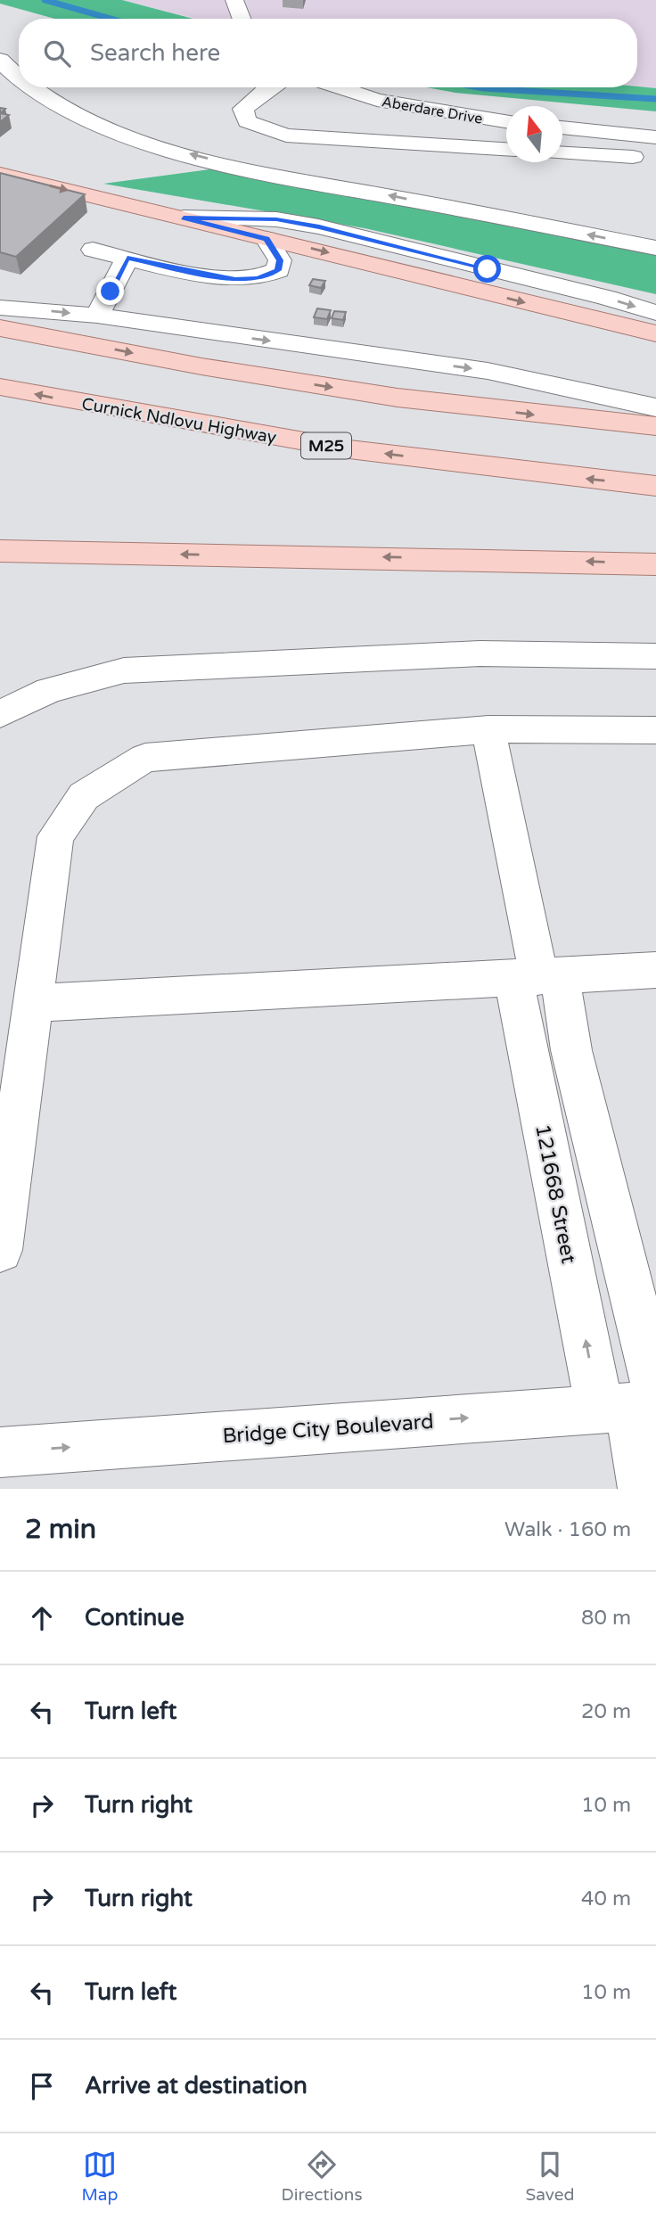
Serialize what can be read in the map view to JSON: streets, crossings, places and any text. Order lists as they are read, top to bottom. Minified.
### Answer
{"streets":{"main road":["Curnick Ndlovu Highway","M25"],"street":["Aberdare Drive","121668 Street","Bridge City Boulevard"]},"crossings":[["121668 Street","Bridge City Boulevard"]],"one_way":["Bridge City Boulevard"],"north":"top","page":{"search":"Search here","heading":["2 min","Walk · 160 m"],"list":[["Continue","80 m"],["Turn left","20 m"],["Turn right","10 m"],["Turn right","40 m"],["Turn left","10 m"],"Arrive at destination"],"nav":["Map","Directions","Saved"]}}
